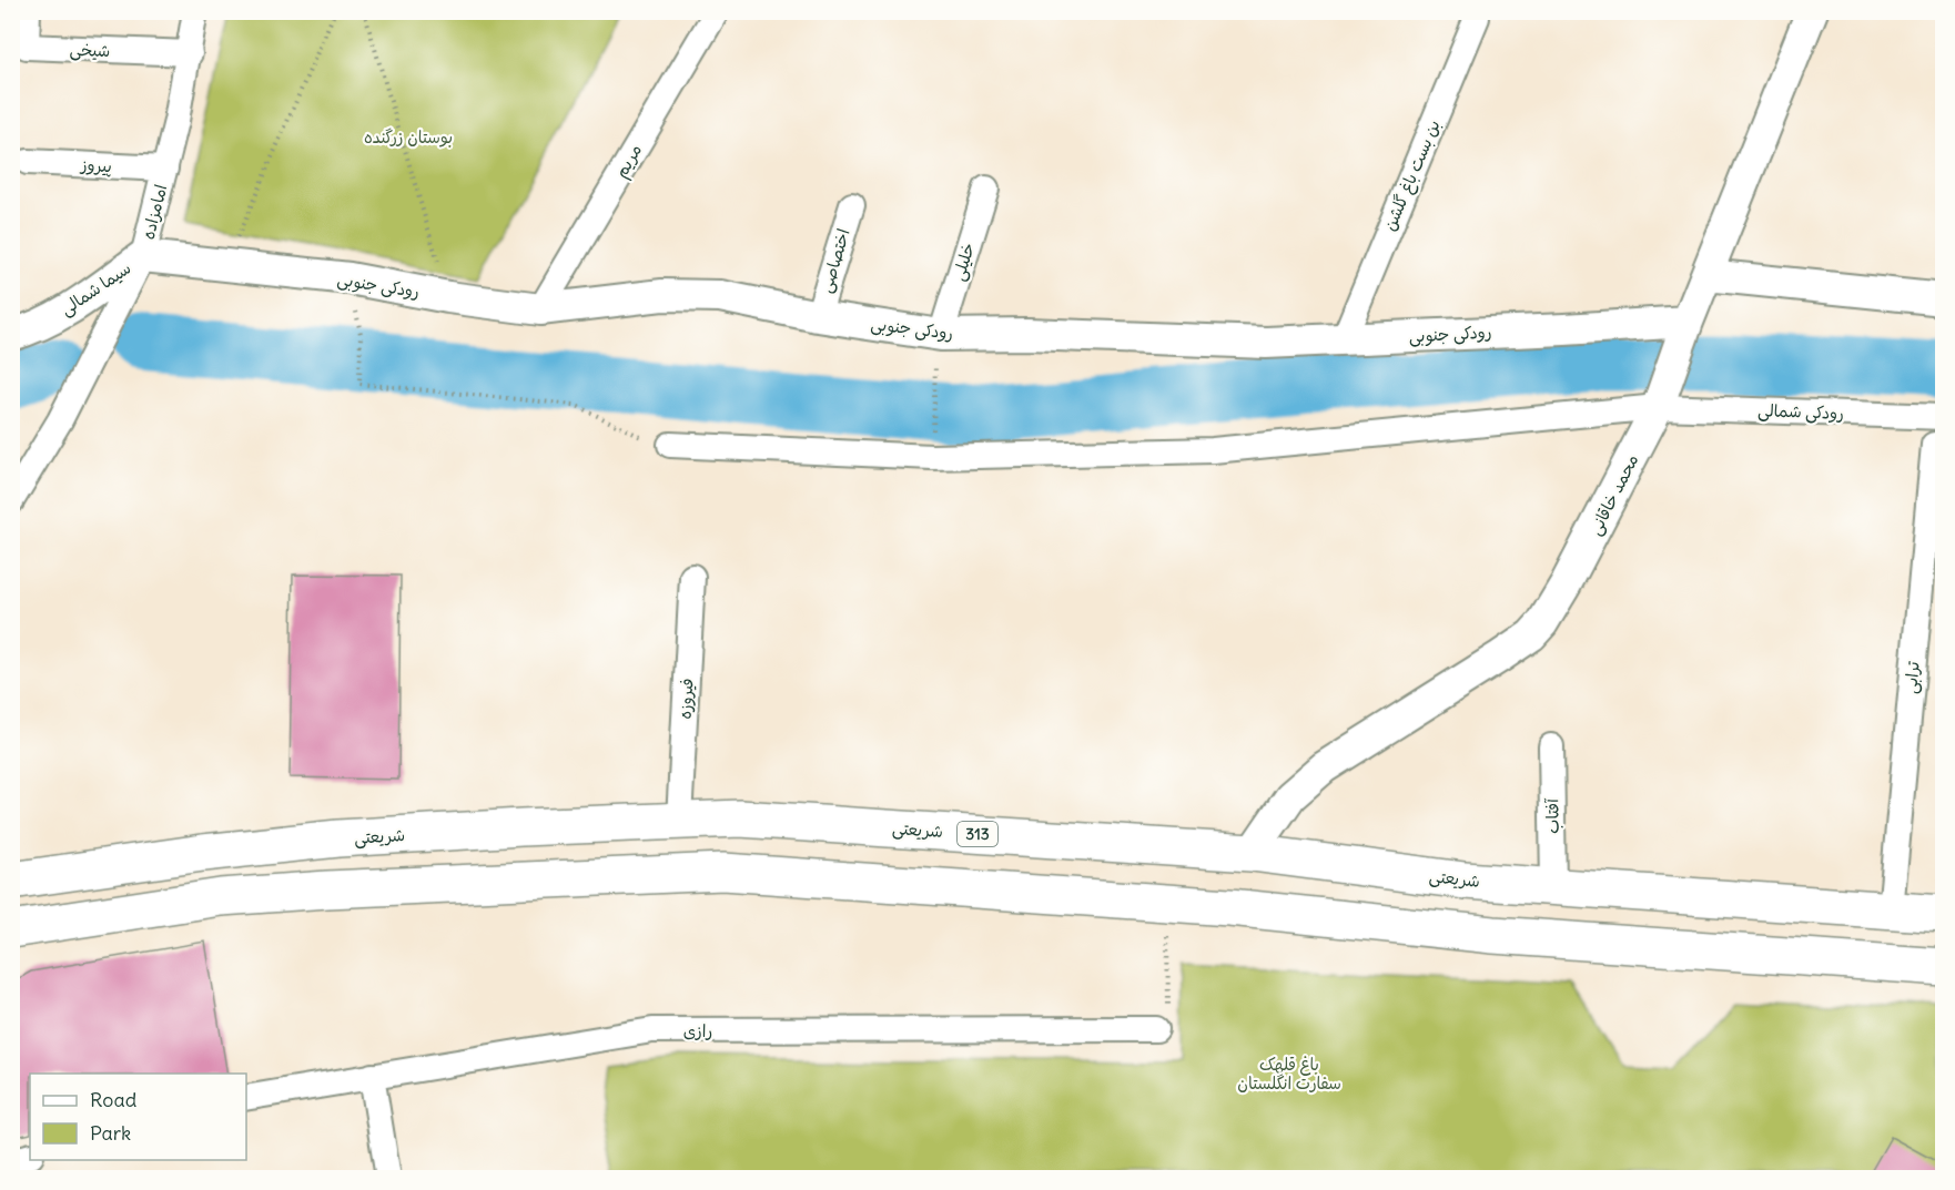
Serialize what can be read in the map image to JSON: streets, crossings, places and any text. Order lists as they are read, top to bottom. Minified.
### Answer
{"streets":{"main road":["شریعتی","313"],"street":["شیخی","مریم","پیروز","بن بست باغ گلشن","امامزاده","اختصاصی","خلیلی","رودکی جنوبی","سیما شمالی","رودکی شمالی","محمد خاقانی","ترابی","فیروزه","آفتاب","رازی"]},"crossings":[["شیخی","امامزاده"],["مریم","رودکی جنوبی"],["پیروز","امامزاده"],["بن بست باغ گلشن","رودکی جنوبی"],["امامزاده","رودکی جنوبی"],["امامزاده","سیما شمالی"],["اختصاصی","رودکی جنوبی"],["خلیلی","رودکی جنوبی"],["رودکی جنوبی","سیما شمالی"],["رودکی جنوبی","محمد خاقانی"],["رودکی شمالی","محمد خاقانی"],["محمد خاقانی","شریعتی"],["ترابی","شریعتی"],["فیروزه","شریعتی"],["آفتاب","شریعتی"]],"parks":["بوستان زرگنده","باغ قلهک سفارت انگلستان"],"legend":["Road","Park"]}
